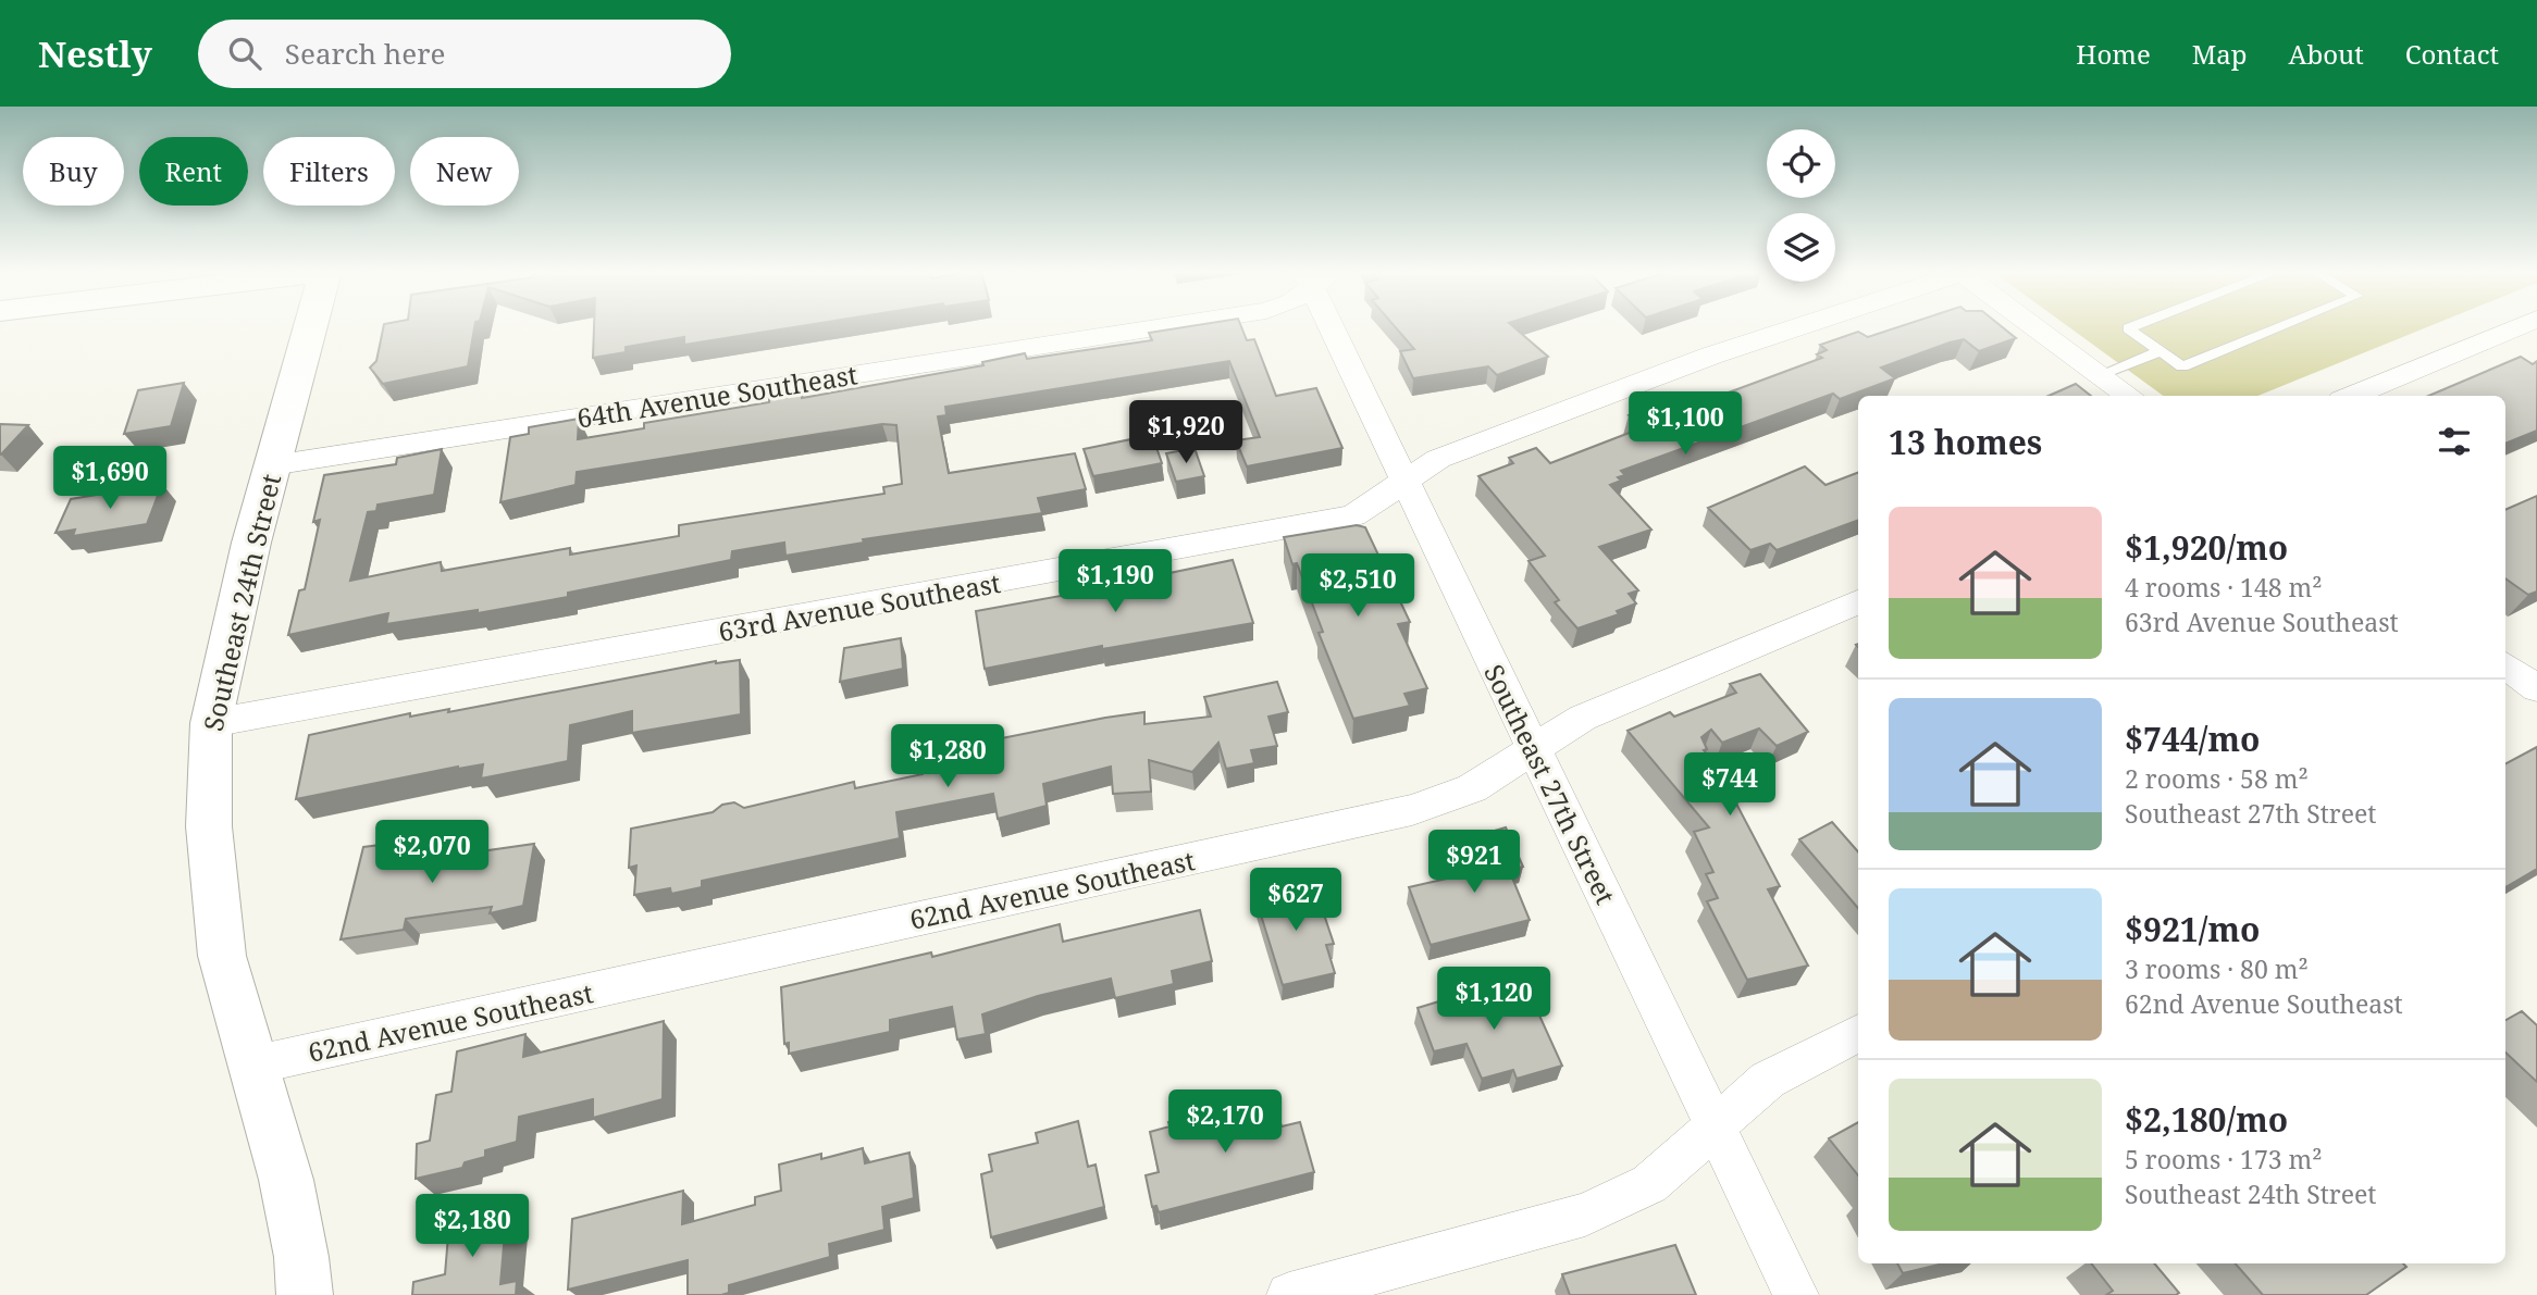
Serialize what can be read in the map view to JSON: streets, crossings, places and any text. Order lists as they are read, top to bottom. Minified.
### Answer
{"streets":{"street":["64th Avenue Southeast","Southeast 24th Street","63rd Avenue Southeast","Southeast 27th Street","62nd Avenue Southeast"]},"crossings":[["64th Avenue Southeast","Southeast 24th Street"],["Southeast 24th Street","63rd Avenue Southeast"],["Southeast 24th Street","62nd Avenue Southeast"],["63rd Avenue Southeast","Southeast 27th Street"],["Southeast 27th Street","62nd Avenue Southeast"]],"page":{"header":"Nestly","search":"Search here","nav":["Home","Map","About","Contact"],"chip":["Buy","Rent","Filters","New"],"price":["$1,100","$1,920","$1,690","$1,190","$2,510","$1,280","$744","$2,070","$921","$627","$1,120","$2,170","$2,180"],"heading":"13 homes","list":[{"name":"$1,920/mo","note":"4 rooms · 148 m² · 63rd Avenue Southeast"},{"name":"$744/mo","note":"2 rooms · 58 m² · Southeast 27th Street"},{"name":"$921/mo","note":"3 rooms · 80 m² · 62nd Avenue Southeast"},{"name":"$2,180/mo","note":"5 rooms · 173 m² · Southeast 24th Street"}]}}
